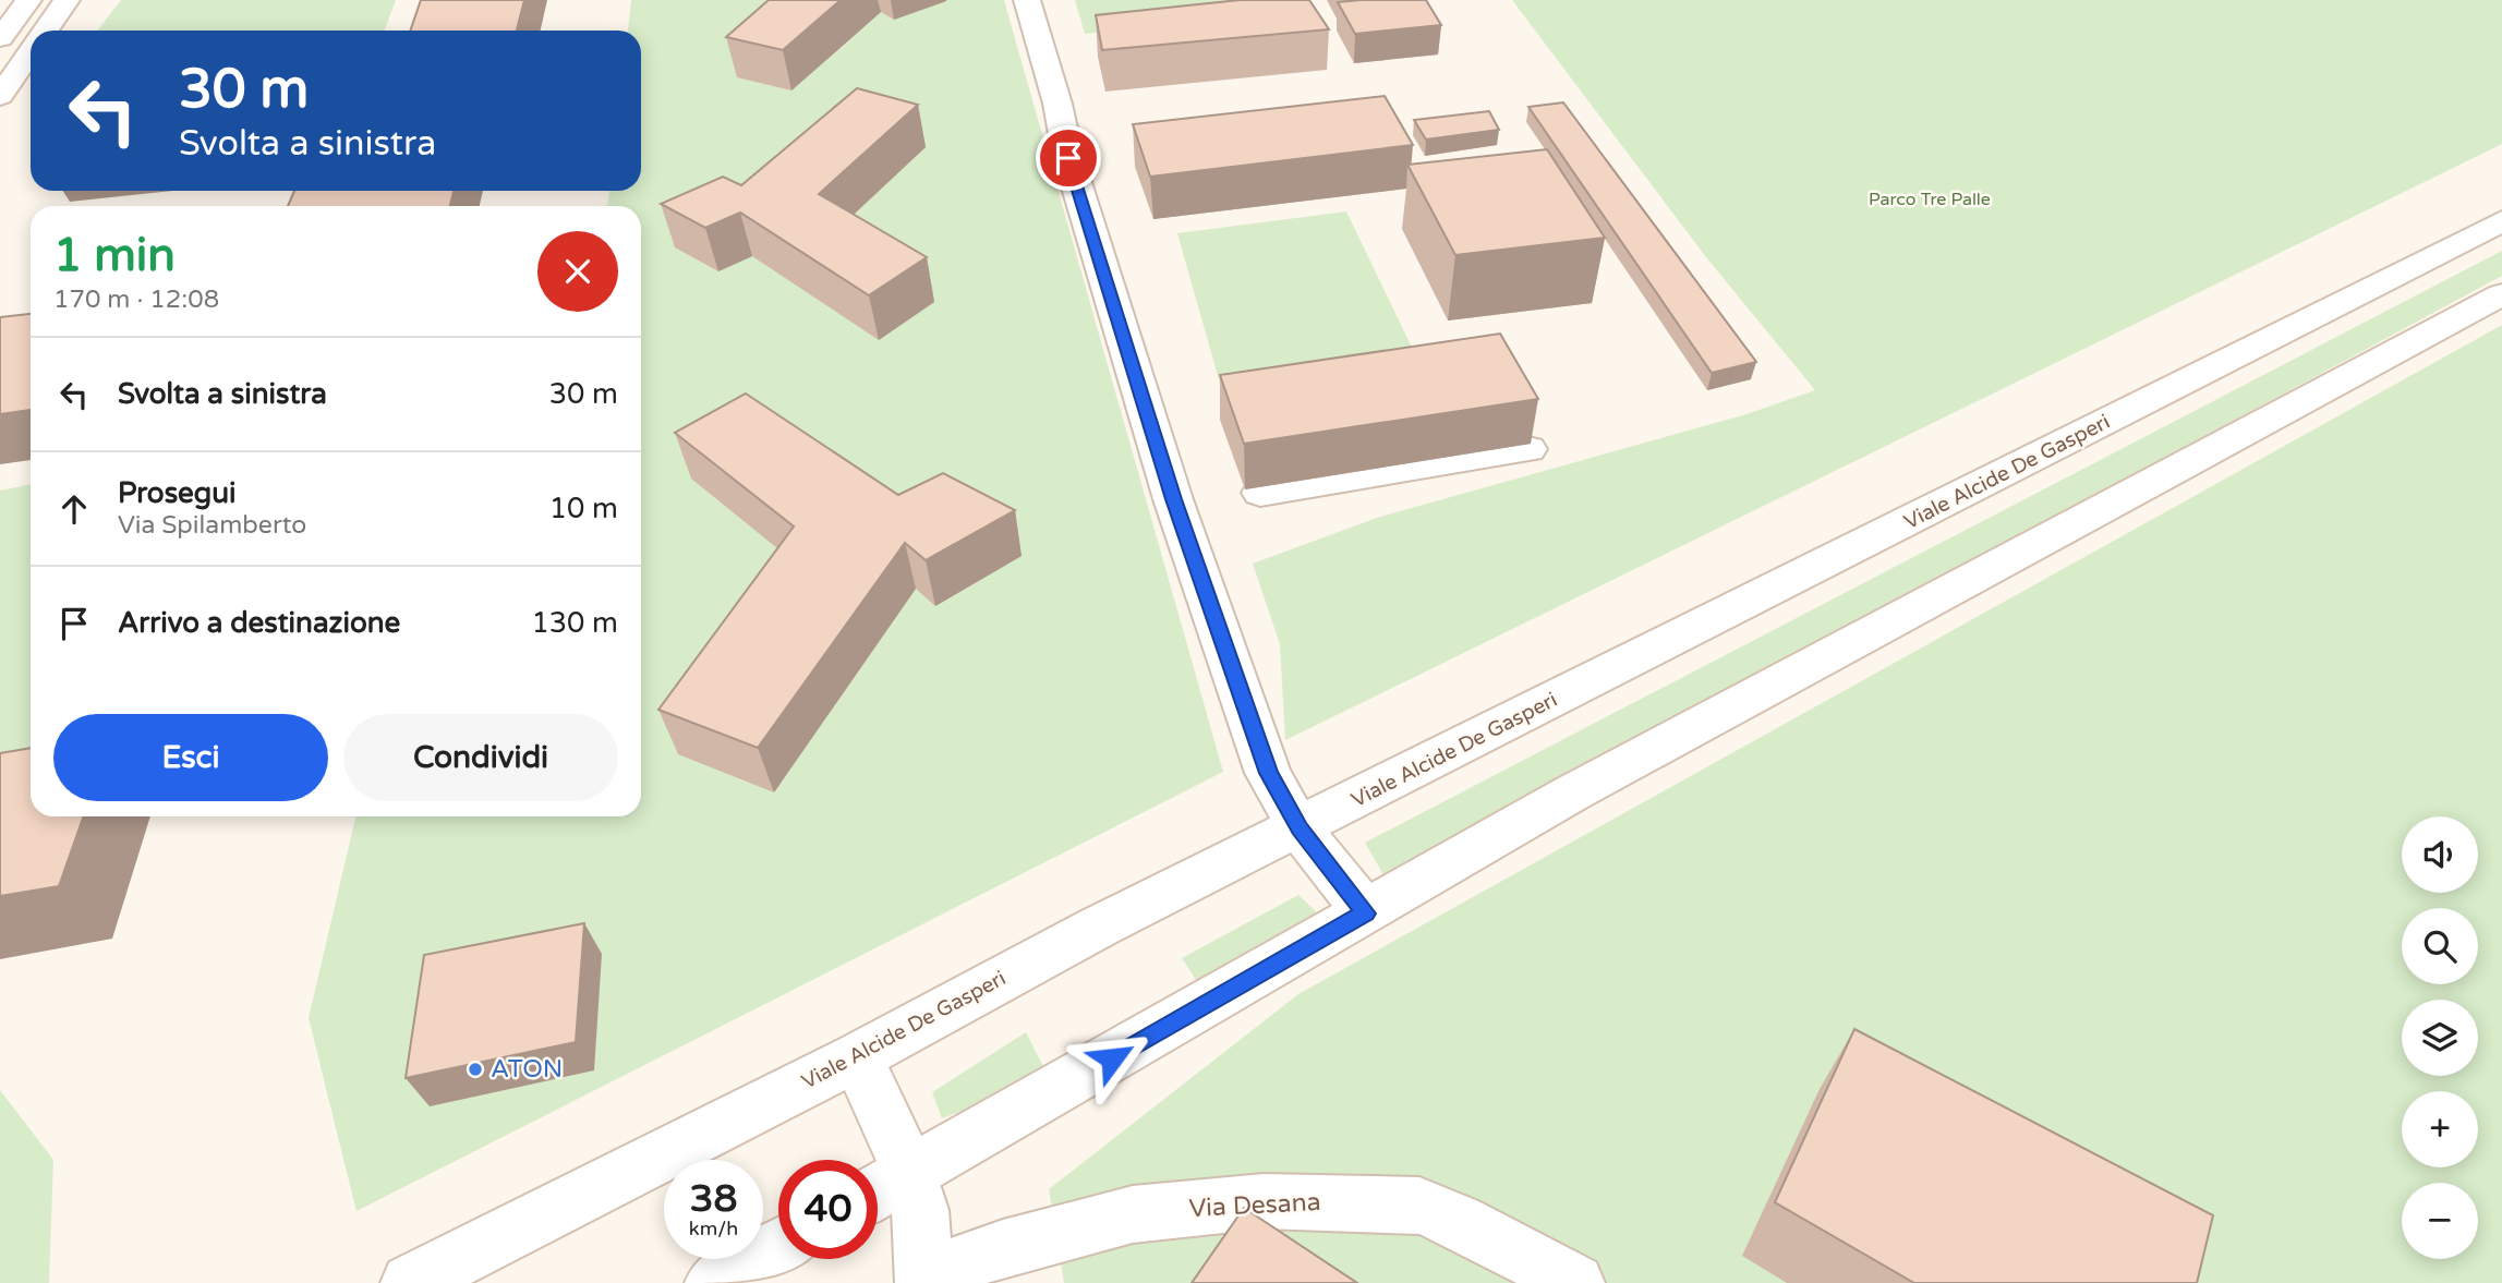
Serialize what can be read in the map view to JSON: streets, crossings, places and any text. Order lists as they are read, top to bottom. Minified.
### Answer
{"streets":{"street":["Viale Alcide De Gasperi","Via Desana"]},"parks":["Parco Tre Palle"],"places":["ATON"],"page":{"turn":["30 m","Svolta a sinistra"],"heading":["1 min","170 m · 12:08"],"list":[{"name":"Svolta a sinistra","value":"30 m"},{"name":"Prosegui","note":"Via Spilamberto","value":"10 m"},{"name":"Arrivo a destinazione","value":"130 m"}],"buttons":["Esci","Condividi"],"map_buttons":["+","−"],"speed":"38 km/h","limit":"40"}}
